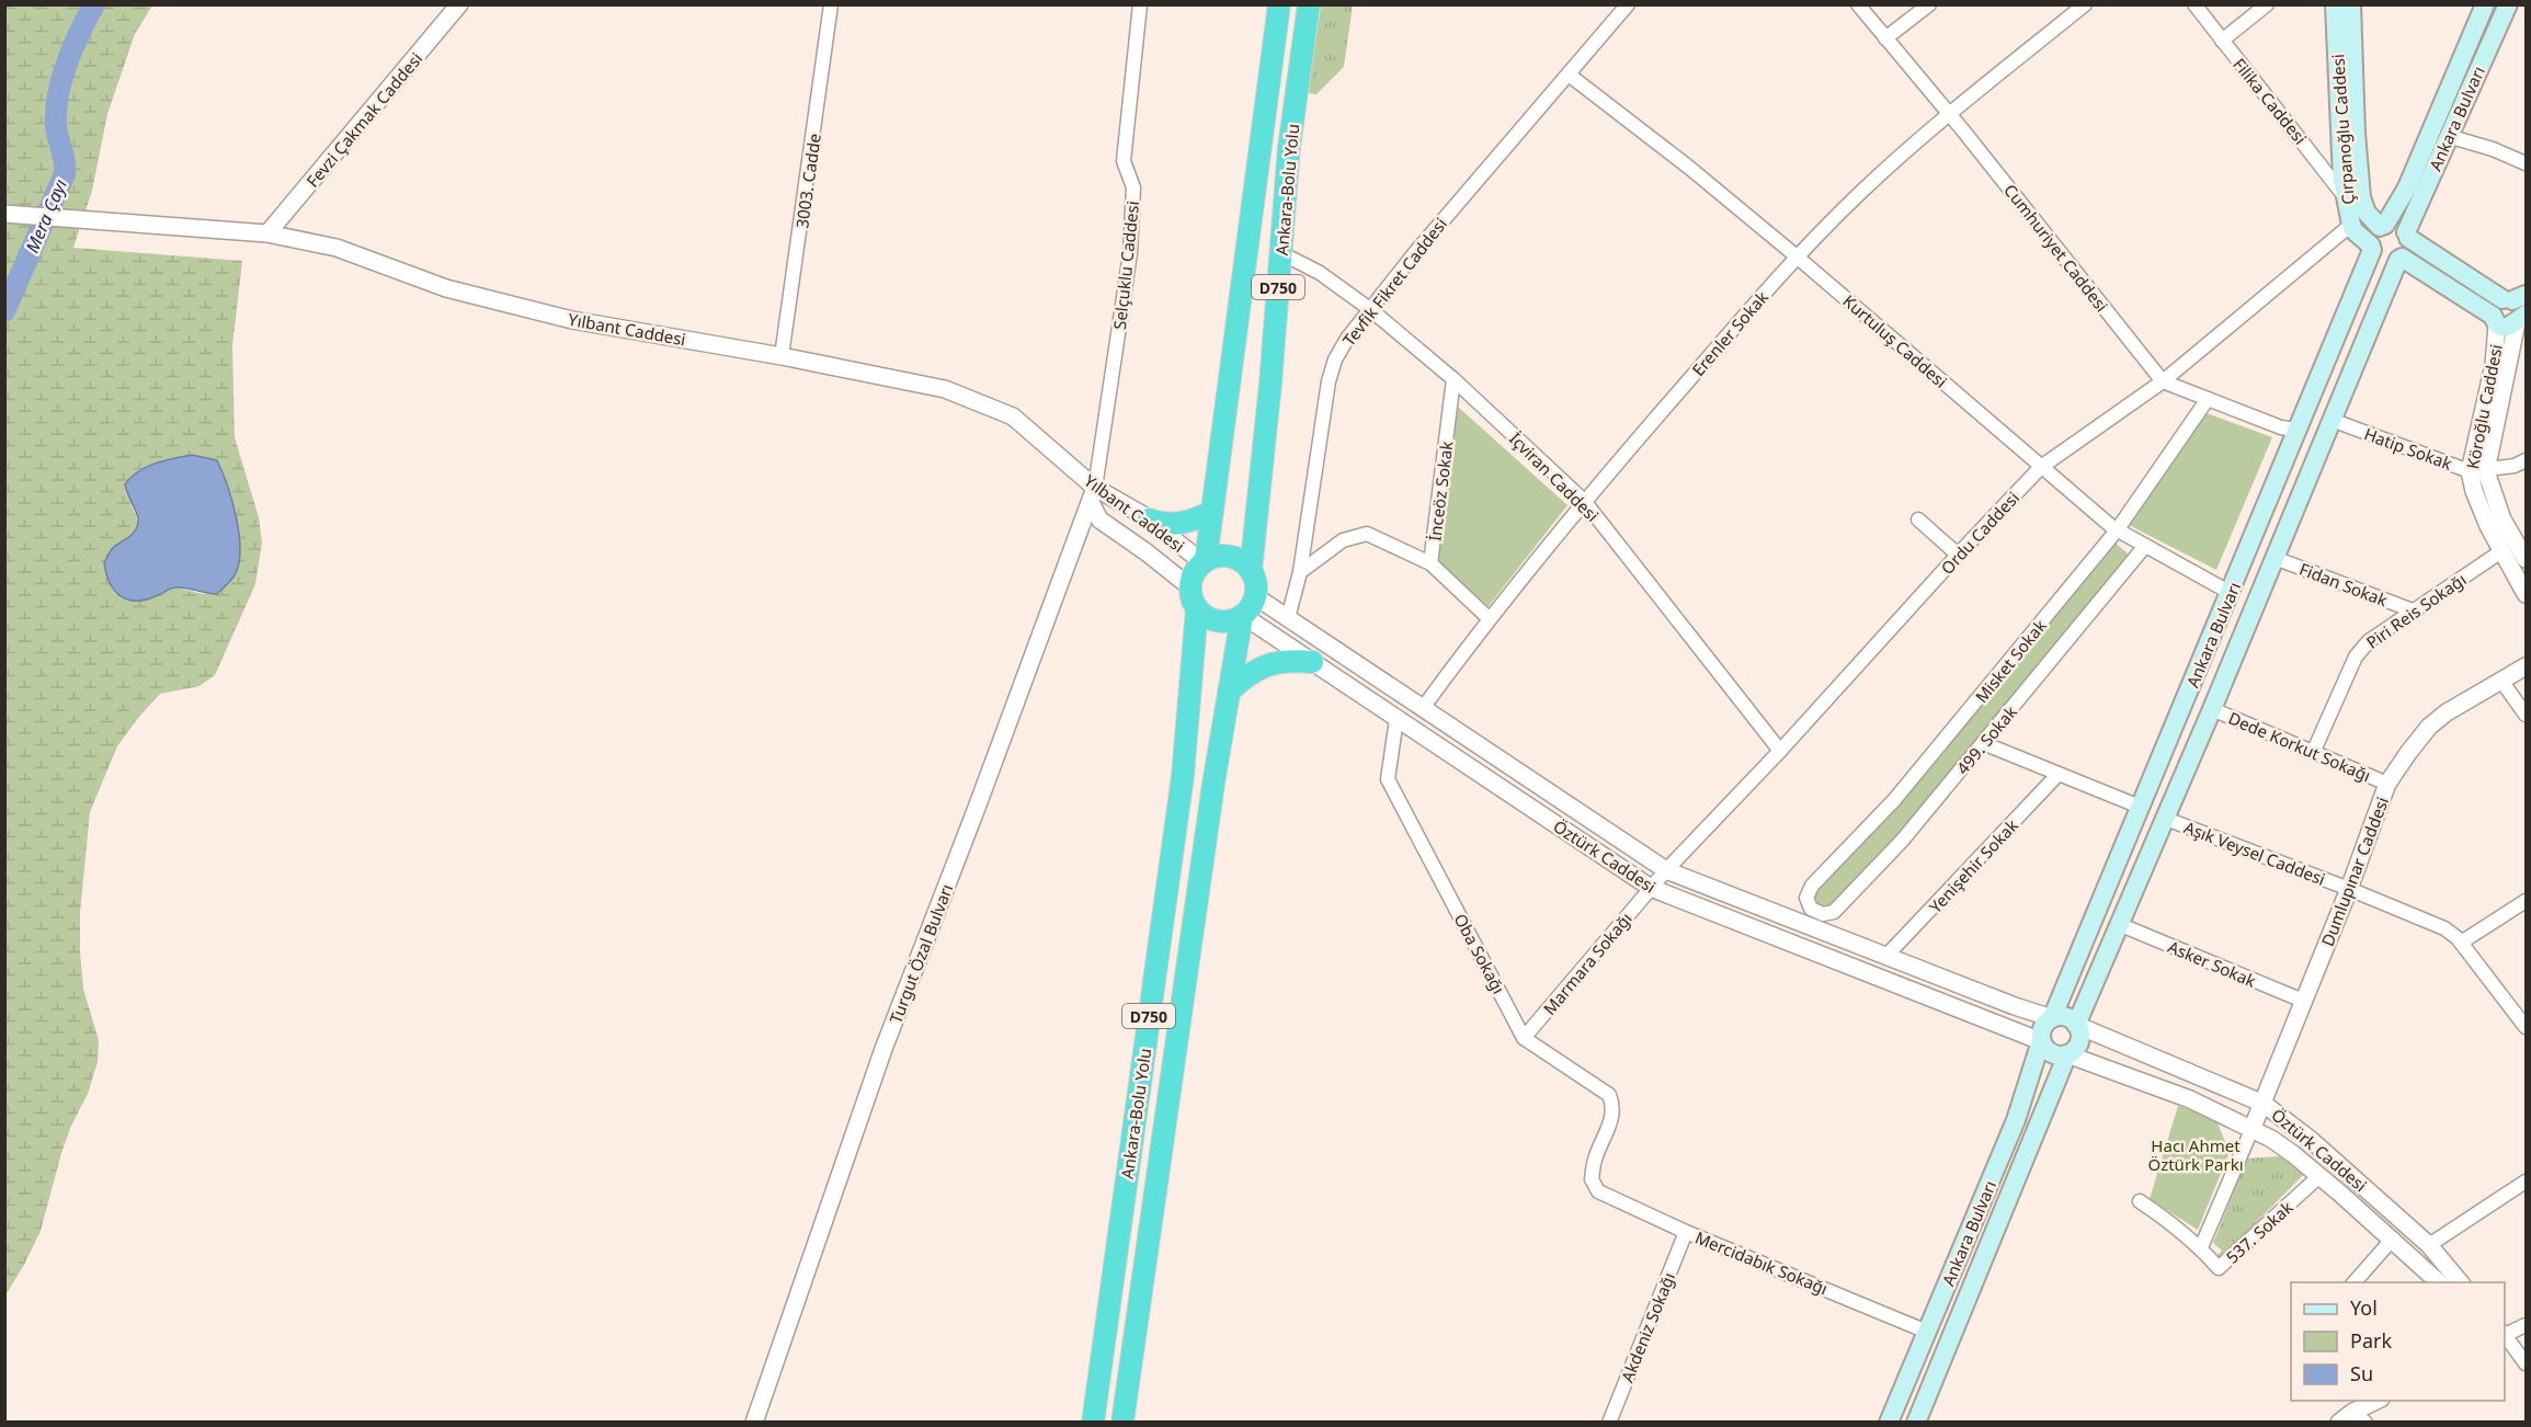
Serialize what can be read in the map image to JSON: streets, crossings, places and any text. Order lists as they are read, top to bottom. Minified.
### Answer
{"streets":{"highway":["Ankara-Bolu Yolu","D750"],"main road":["Ankara Bulvarı","Çırpanoğlu Caddesi"],"street":["Filika Caddesi","Fevzi Çakmak Caddesi","3003. Cadde","Cumhuriyet Caddesi","Selçuklu Caddesi","Tevfik Fikret Caddesi","Yılbant Caddesi","Erenler Sokak","Kurtuluş Caddesi","Köroğlu Caddesi","Hatip Sokak","İçviran Caddesi","İnceöz Sokak","Ordu Caddesi","Fidan Sokak","Piri Reis Sokağı","Misket Sokak","499. Sokak","Dede Korkut Sokağı","Aşık Veysel Caddesi","Öztürk Caddesi","Yenişehir Sokak","Dumlupınar Caddesi","Turgut Özal Bulvarı","Oba Sokağı","Marmara Sokağı","Asker Sokak","537. Sokak","Mercidabık Sokağı","Akdeniz Sokağı"]},"crossings":[["Filika Caddesi","Çırpanoğlu Caddesi"],["Ankara Bulvarı","Çırpanoğlu Caddesi"],["Ankara Bulvarı","Cumhuriyet Caddesi"],["Ankara Bulvarı","Kurtuluş Caddesi"],["Ankara Bulvarı","Hatip Sokak"],["Ankara Bulvarı","Fidan Sokak"],["Ankara Bulvarı","Dede Korkut Sokağı"],["Ankara Bulvarı","Aşık Veysel Caddesi"],["Ankara Bulvarı","Öztürk Caddesi"],["Ankara Bulvarı","Asker Sokak"],["Ankara Bulvarı","Mercidabık Sokağı"],["Fevzi Çakmak Caddesi","Yılbant Caddesi"],["Çırpanoğlu Caddesi","Ordu Caddesi"],["3003. Cadde","Yılbant Caddesi"],["Ankara-Bolu Yolu","Yılbant Caddesi"],["Ankara-Bolu Yolu","İçviran Caddesi"],["Ankara-Bolu Yolu","Öztürk Caddesi"],["Cumhuriyet Caddesi","Erenler Sokak"],["Cumhuriyet Caddesi","Ordu Caddesi"],["Cumhuriyet Caddesi","Misket Sokak"],["Selçuklu Caddesi","Yılbant Caddesi"],["Selçuklu Caddesi","Turgut Özal Bulvarı"],["Tevfik Fikret Caddesi","Kurtuluş Caddesi"],["Tevfik Fikret Caddesi","İçviran Caddesi"],["Tevfik Fikret Caddesi","Öztürk Caddesi"],["Yılbant Caddesi","Öztürk Caddesi"],["Yılbant Caddesi","Turgut Özal Bulvarı"],["Erenler Sokak","Kurtuluş Caddesi"],["Erenler Sokak","İçviran Caddesi"],["Erenler Sokak","İnceöz Sokak"],["Erenler Sokak","Öztürk Caddesi"],["Kurtuluş Caddesi","Ordu Caddesi"],["Kurtuluş Caddesi","Misket Sokak"],["Kurtuluş Caddesi","499. Sokak"],["Köroğlu Caddesi","Hatip Sokak"],["Köroğlu Caddesi","Piri Reis Sokağı"],["İçviran Caddesi","İnceöz Sokak"],["İçviran Caddesi","Ordu Caddesi"],["Ordu Caddesi","Öztürk Caddesi"],["Ordu Caddesi","Marmara Sokağı"],["Fidan Sokak","Piri Reis Sokağı"],["Piri Reis Sokağı","Dede Korkut Sokağı"],["Misket Sokak","499. Sokak"],["Dede Korkut Sokağı","Dumlupınar Caddesi"],["Aşık Veysel Caddesi","Dumlupınar Caddesi"],["Öztürk Caddesi","Yenişehir Sokak"],["Öztürk Caddesi","Dumlupınar Caddesi"],["Öztürk Caddesi","Oba Sokağı"],["Öztürk Caddesi","Marmara Sokağı"],["Öztürk Caddesi","537. Sokak"],["Dumlupınar Caddesi","Asker Sokak"],["Oba Sokağı","Marmara Sokağı"],["Oba Sokağı","Mercidabık Sokağı"],["Mercidabık Sokağı","Akdeniz Sokağı"]],"water":["Mera Çayı"],"parks":["Hacı Ahmet Öztürk Parkı"],"legend":["Yol","Park","Su"]}
